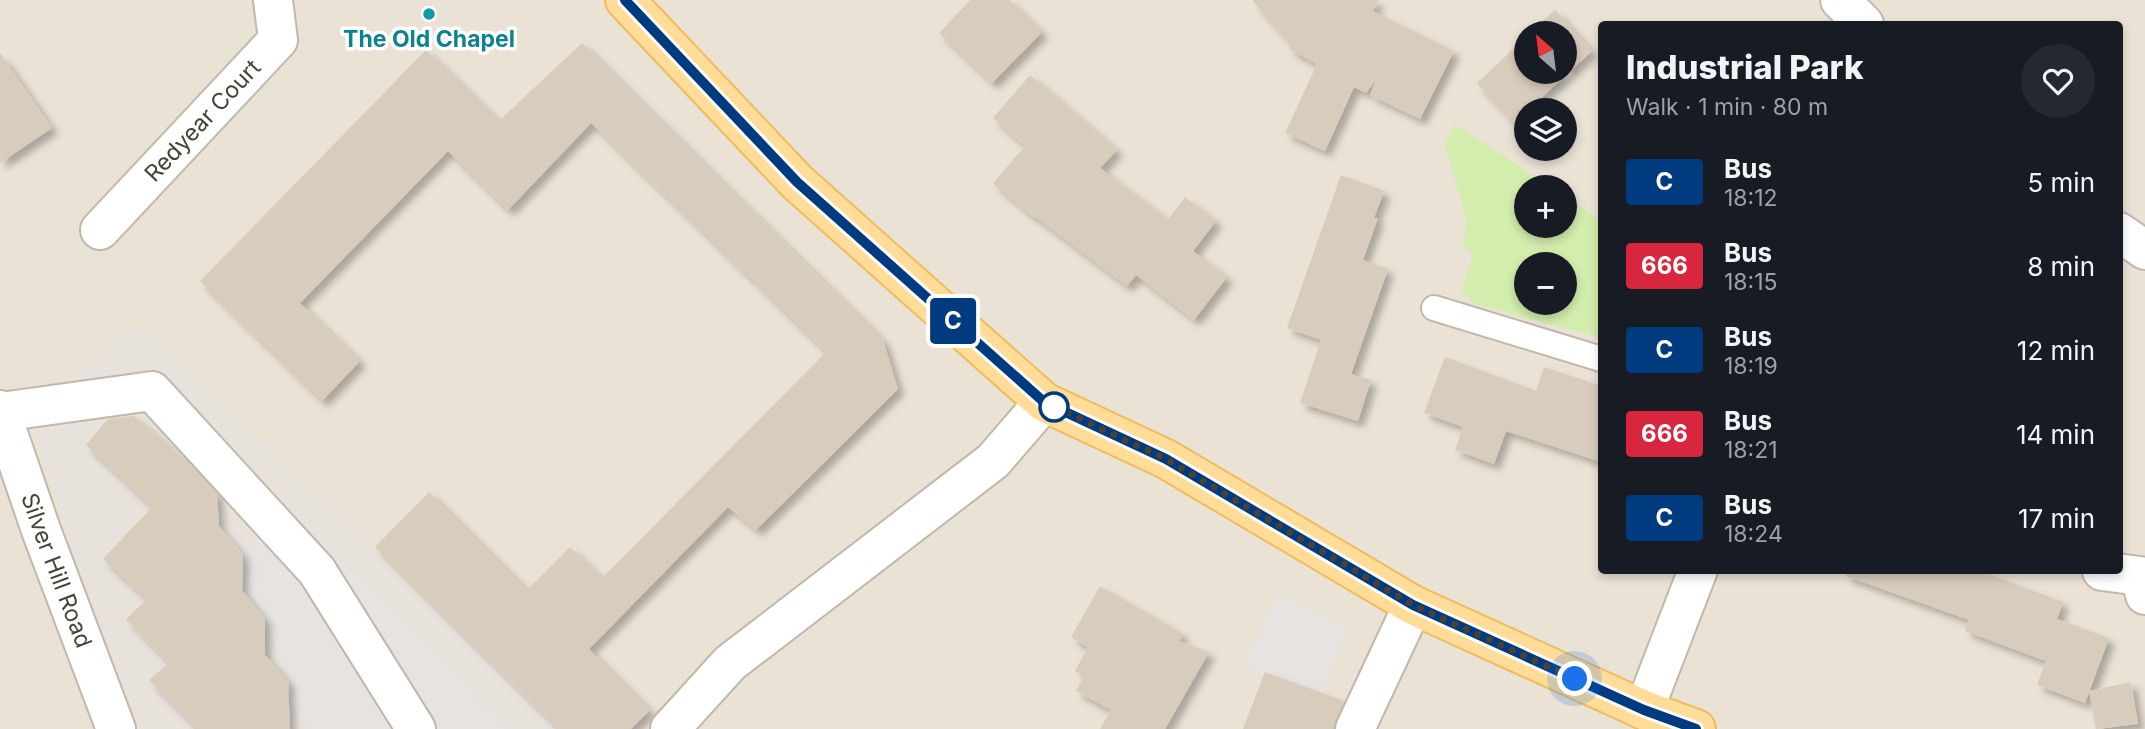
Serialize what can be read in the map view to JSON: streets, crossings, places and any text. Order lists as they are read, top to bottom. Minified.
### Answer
{"streets":{"street":["Redyear Court","Silver Hill Road"]},"places":["The Old Chapel"],"lines":["bus line C"],"north":"top left","page":{"on_map":"C","map_buttons":["+","−"],"heading":["Industrial Park","Walk · 1 min · 80 m"],"list":[{"mark":"C","name":"Bus","note":"18:12","value":"5 min"},{"mark":"666","name":"Bus","note":"18:15","value":"8 min"},{"mark":"C","name":"Bus","note":"18:19","value":"12 min"},{"mark":"666","name":"Bus","note":"18:21","value":"14 min"},{"mark":"C","name":"Bus","note":"18:24","value":"17 min"}]}}
